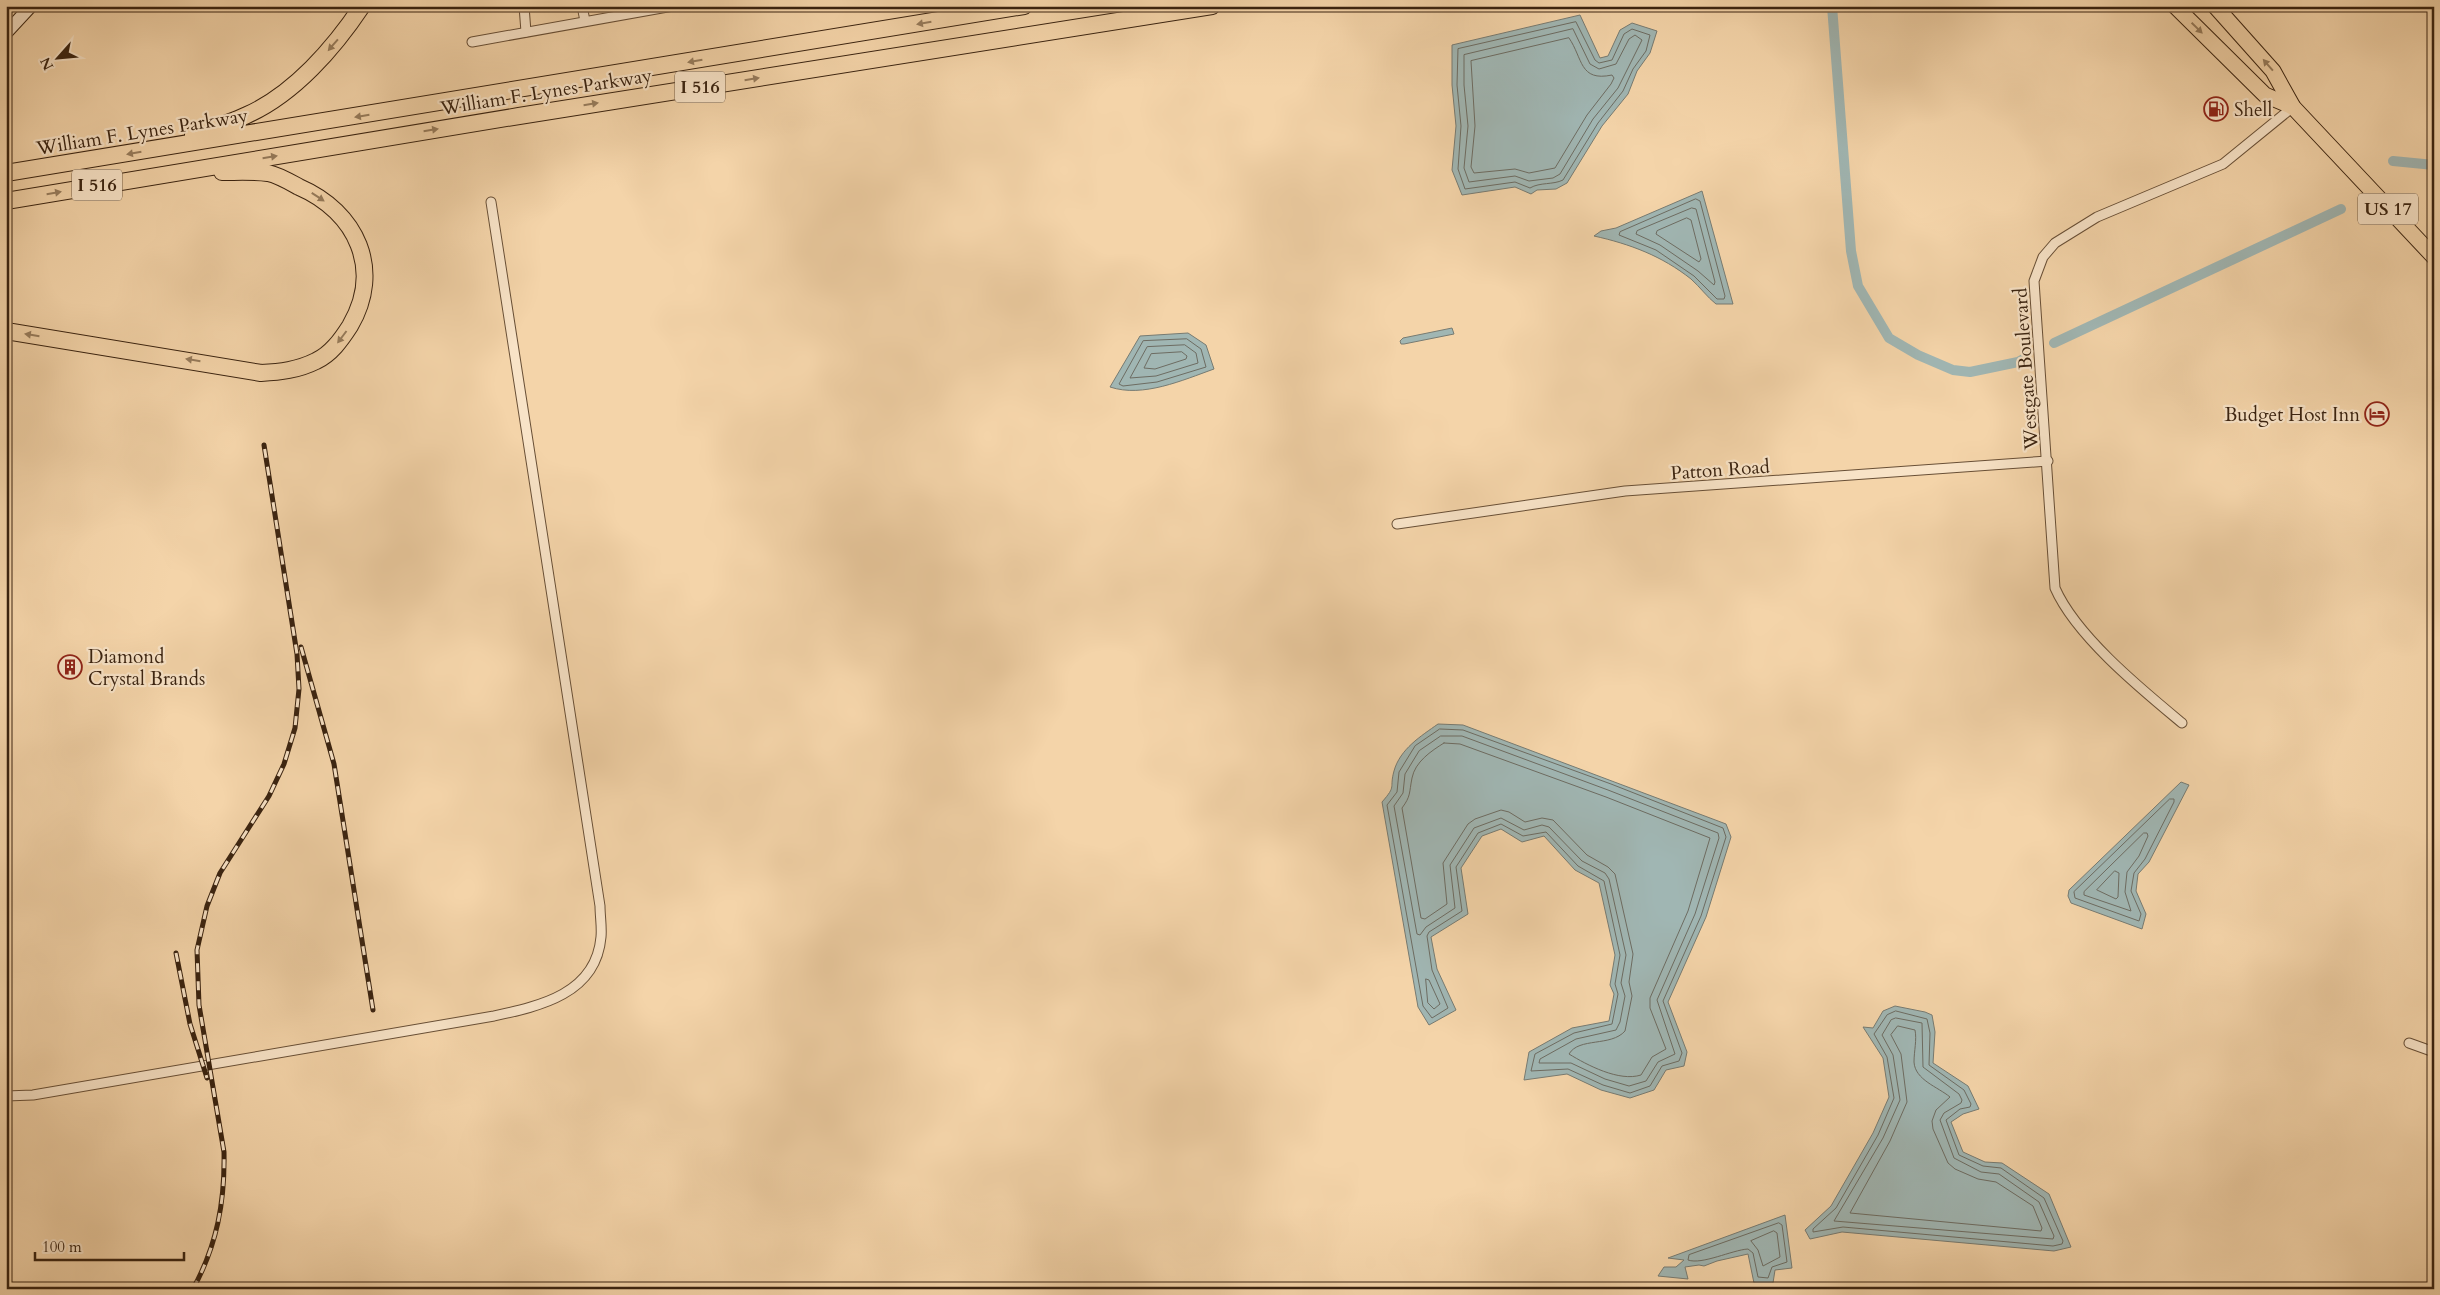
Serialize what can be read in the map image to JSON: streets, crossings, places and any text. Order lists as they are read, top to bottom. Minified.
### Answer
{"streets":{"highway":["I 516","William F. Lynes Parkway"],"main road":["US 17"],"street":["Westgate Boulevard","Patton Road"]},"crossings":[["US 17","Westgate Boulevard"],["Westgate Boulevard","Patton Road"]],"places":{"fuel station":["Shell"],"hotel":["Budget Host Inn"],"building":["Diamond Crystal Brands"]},"scale_bar":"100 m","north":"bottom left"}
